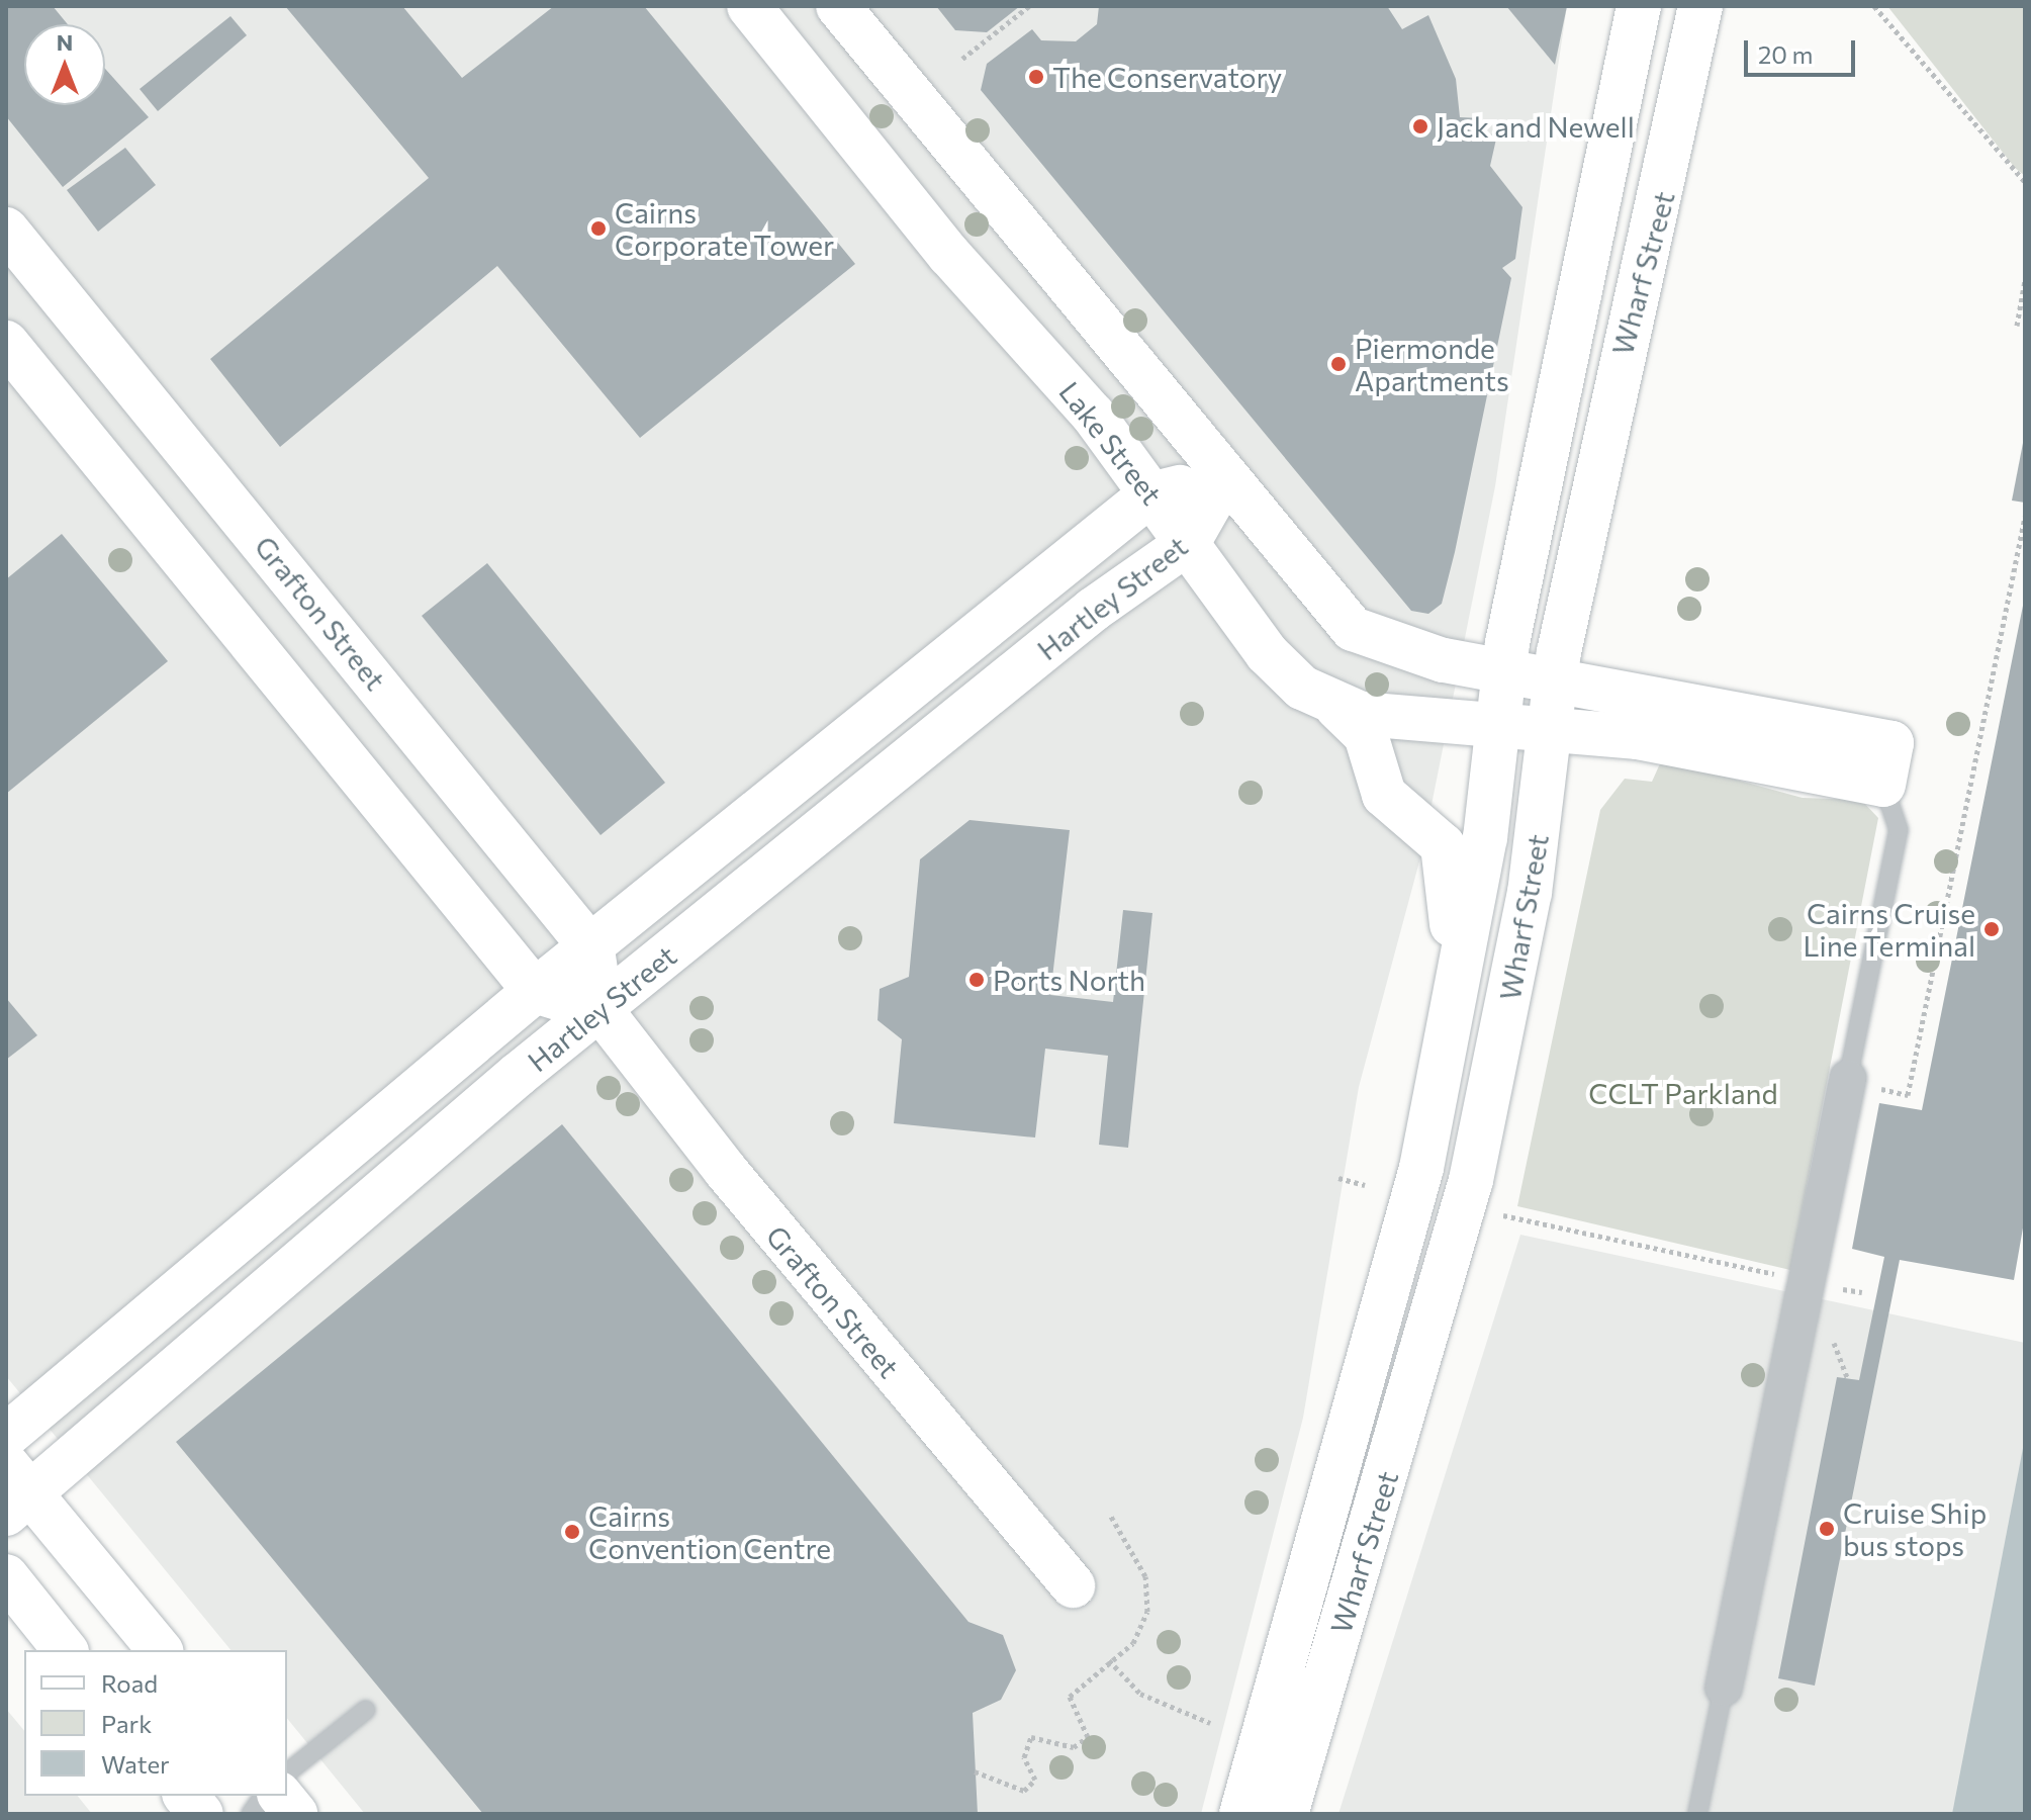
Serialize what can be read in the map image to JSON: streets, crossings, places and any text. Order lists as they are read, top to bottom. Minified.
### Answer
{"streets":{"main road":["Wharf Street","Lake Street","Hartley Street","Grafton Street"]},"crossings":[["Wharf Street","Lake Street"],["Lake Street","Hartley Street"],["Hartley Street","Grafton Street"]],"parks":["CCLT Parkland"],"places":["The Conservatory","Jack and Newell","Cairns Corporate Tower","Piermonde Apartments","Cairns Cruise Line Terminal","Ports North","Cruise Ship bus stops","Cairns Convention Centre"],"legend":["Road","Park","Water"],"scale_bar":"20 m","north":"top"}
